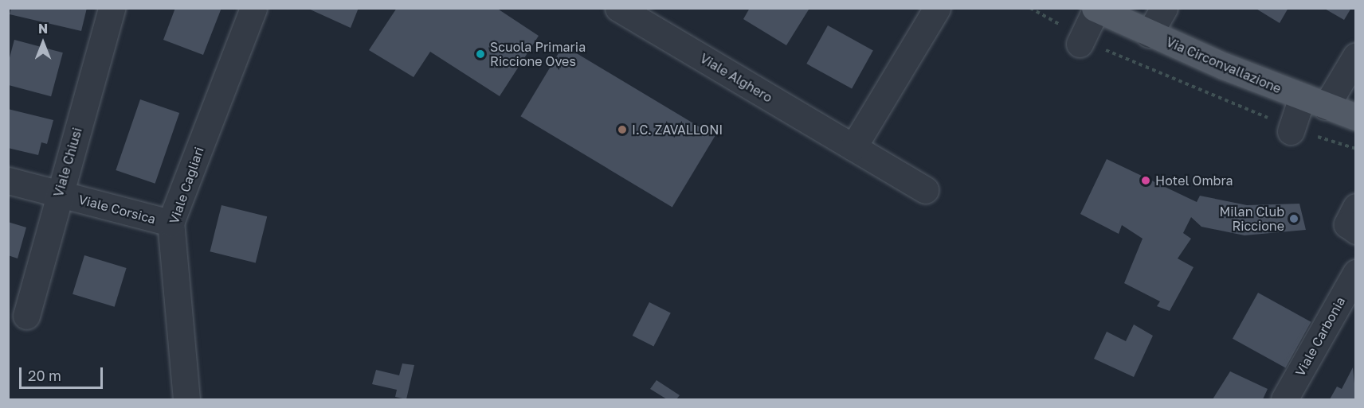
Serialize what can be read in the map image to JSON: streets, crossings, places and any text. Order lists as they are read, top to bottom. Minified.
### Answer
{"streets":{"main road":["Via Circonvallazione"],"street":["Viale Alghero","Viale Chiusi","Viale Cagliari","Viale Corsica","Viale Carbonia"]},"crossings":[["Viale Chiusi","Viale Corsica"],["Viale Cagliari","Viale Corsica"]],"places":["Scuola Primaria Riccione Oves","I.C. ZAVALLONI","Hotel Ombra","Milan Club Riccione"],"scale_bar":"20 m","north":"top"}
